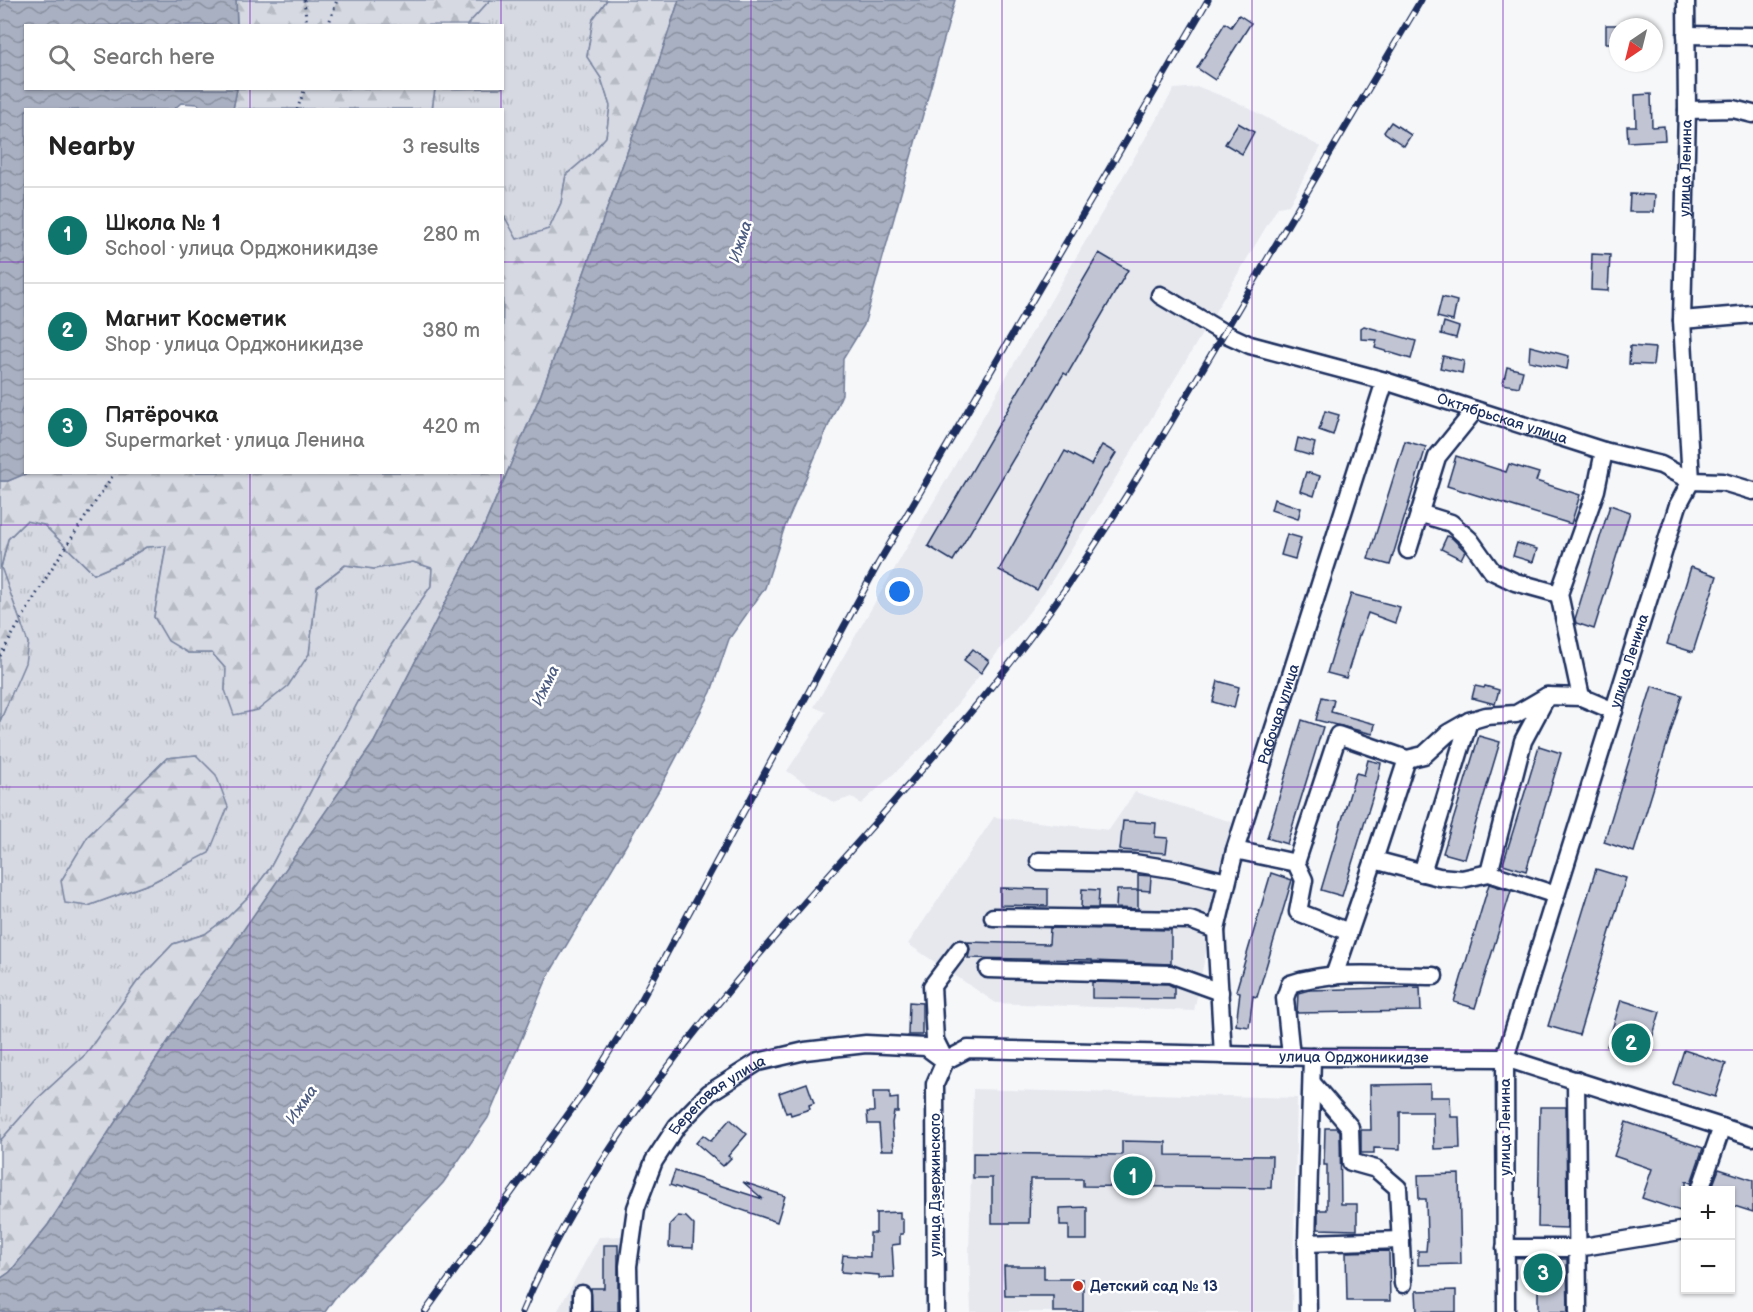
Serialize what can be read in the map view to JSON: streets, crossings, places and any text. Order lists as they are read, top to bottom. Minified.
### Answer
{"streets":{"street":["улица Ленина","Октябрьская улица","Рабочая улица","улица Орджоникидзе","Береговая улица","улица Дзержинского"]},"crossings":[["улица Ленина","Октябрьская улица"],["улица Ленина","улица Орджоникидзе"],["Октябрьская улица","Рабочая улица"],["Рабочая улица","улица Орджоникидзе"],["улица Орджоникидзе","Береговая улица"],["улица Орджоникидзе","улица Дзержинского"],["Береговая улица","улица Дзержинского"]],"water":["Ижма"],"places":["Детский сад № 13"],"north":"bottom left","page":{"search":"Search here","heading":["Nearby","3 results"],"list":[{"mark":"1","name":"Школа № 1","note":"School · улица Орджоникидзе","value":"280 m"},{"mark":"2","name":"Магнит Косметик","note":"Shop · улица Орджоникидзе","value":"380 m"},{"mark":"3","name":"Пятёрочка","note":"Supermarket · улица Ленина","value":"420 m"}],"pins":["2","1","3"],"map_buttons":["+","−"]}}
